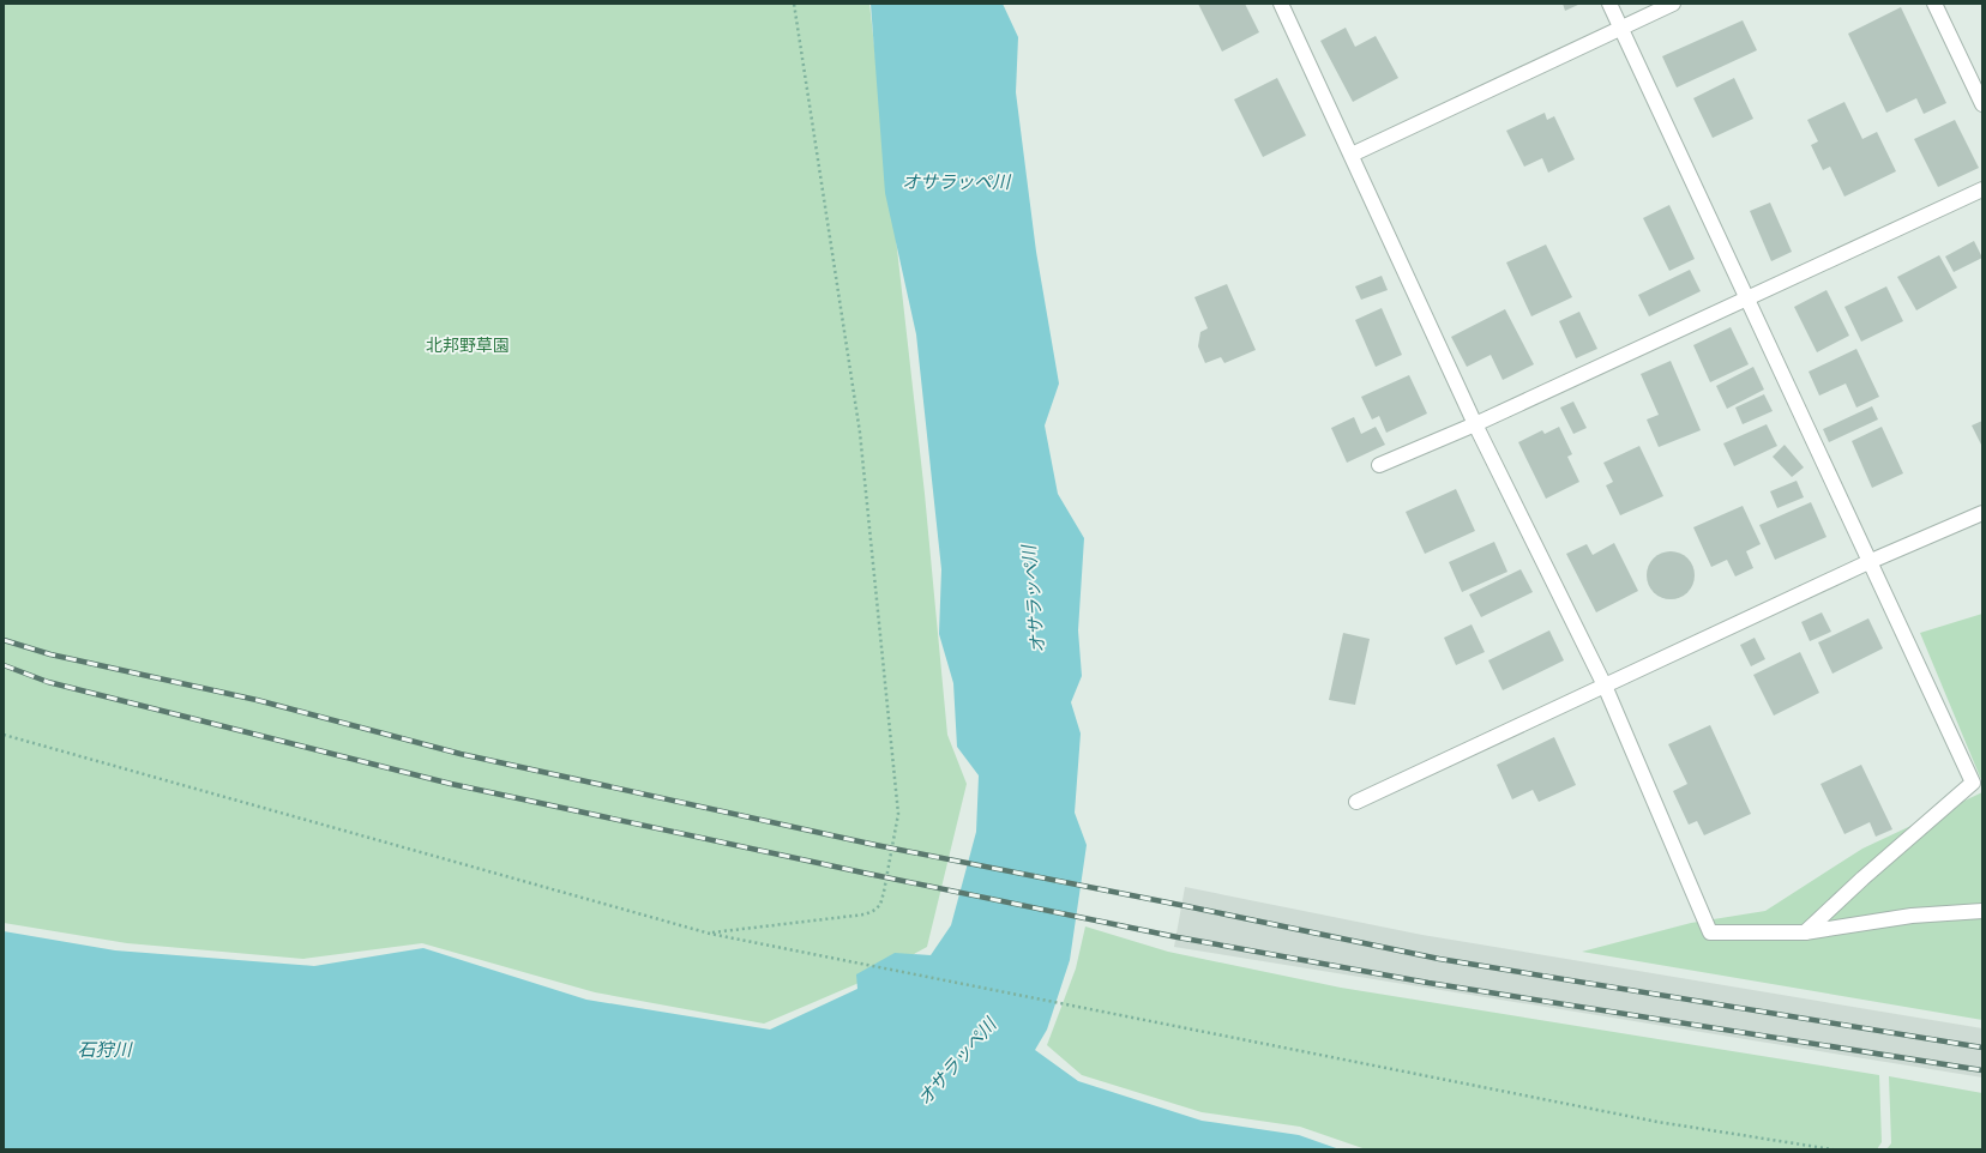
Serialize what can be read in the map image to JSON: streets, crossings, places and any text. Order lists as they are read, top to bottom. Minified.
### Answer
{"water":["オサラッペ川","石狩川"],"parks":["北邦野草園"]}
